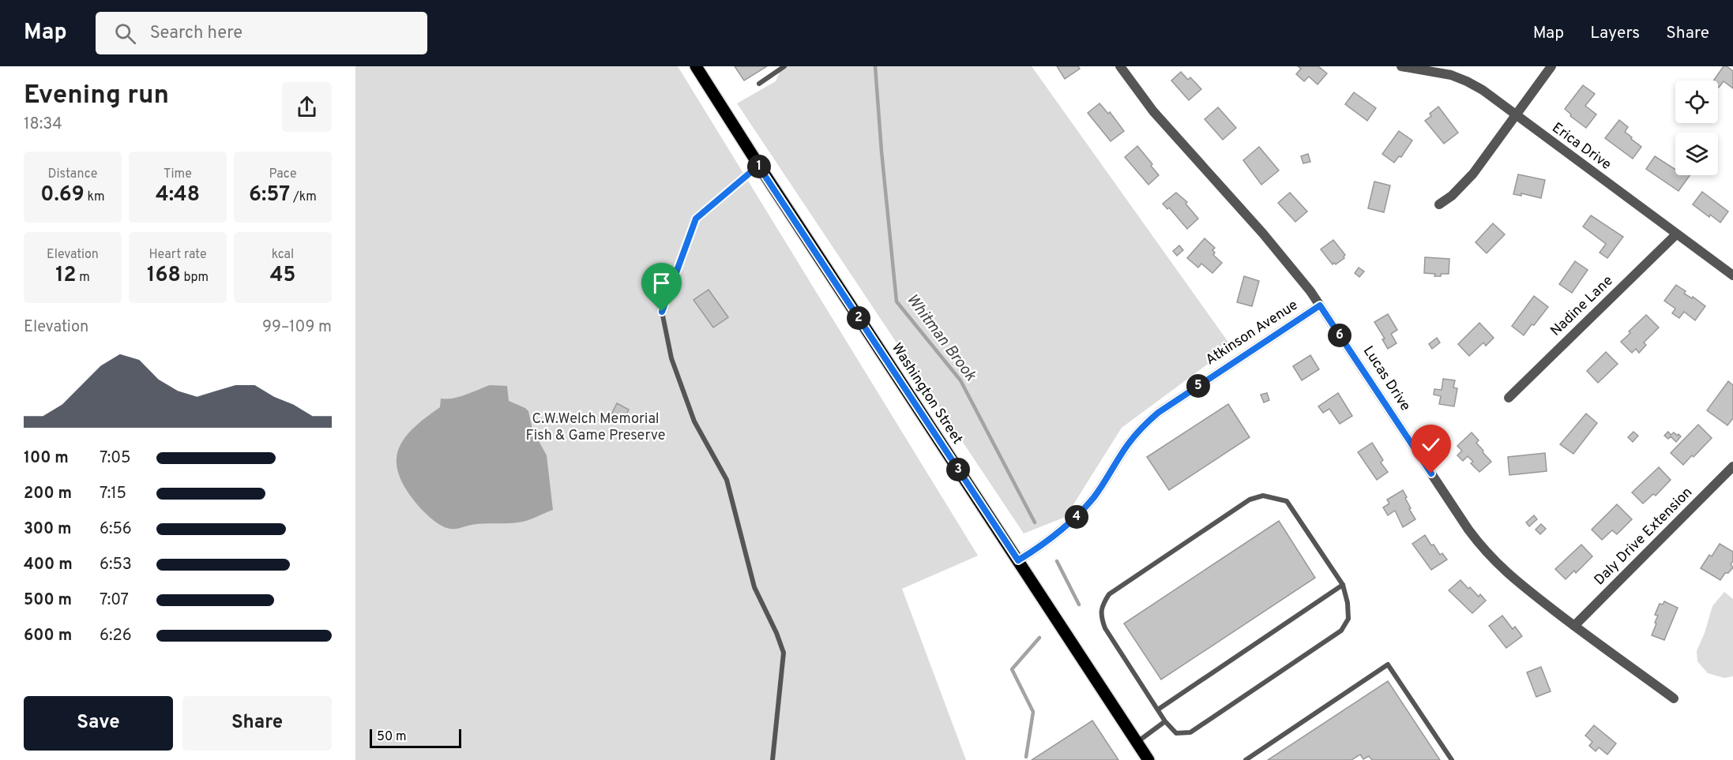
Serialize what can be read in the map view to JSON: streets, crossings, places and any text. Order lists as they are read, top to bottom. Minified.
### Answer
{"streets":{"main road":["Washington Street"],"street":["Erica Drive","Nadine Lane","Atkinson Avenue","Lucas Drive","Daly Drive Extension"]},"crossings":[["Erica Drive","Nadine Lane"],["Atkinson Avenue","Lucas Drive"],["Atkinson Avenue","Washington Street"],["Lucas Drive","Daly Drive Extension"]],"water":["Whitman Brook"],"parks":["C.W.Welch Memorial Fish & Game Preserve"],"scale_bar":"50 m","page":{"header":"Map","search":"Search here","nav":["Map","Layers","Share"],"heading":["Evening run","18:34"],"stats":[["Distance","0.69 km"],["Time","4:48"],["Pace","6:57 /km"],["Elevation","12 m"],["Heart rate","168 bpm"],["kcal","45"]],"pins":["1","2","6","5","3","4"],"chart":["Elevation","99–109 m"],"list":[{"name":"100 m","note":"7:05"},{"name":"200 m","note":"7:15"},{"name":"300 m","note":"6:56"},{"name":"400 m","note":"6:53"},{"name":"500 m","note":"7:07"},{"name":"600 m","note":"6:26"}],"buttons":["Save","Share"],"scale":"50 m"}}
